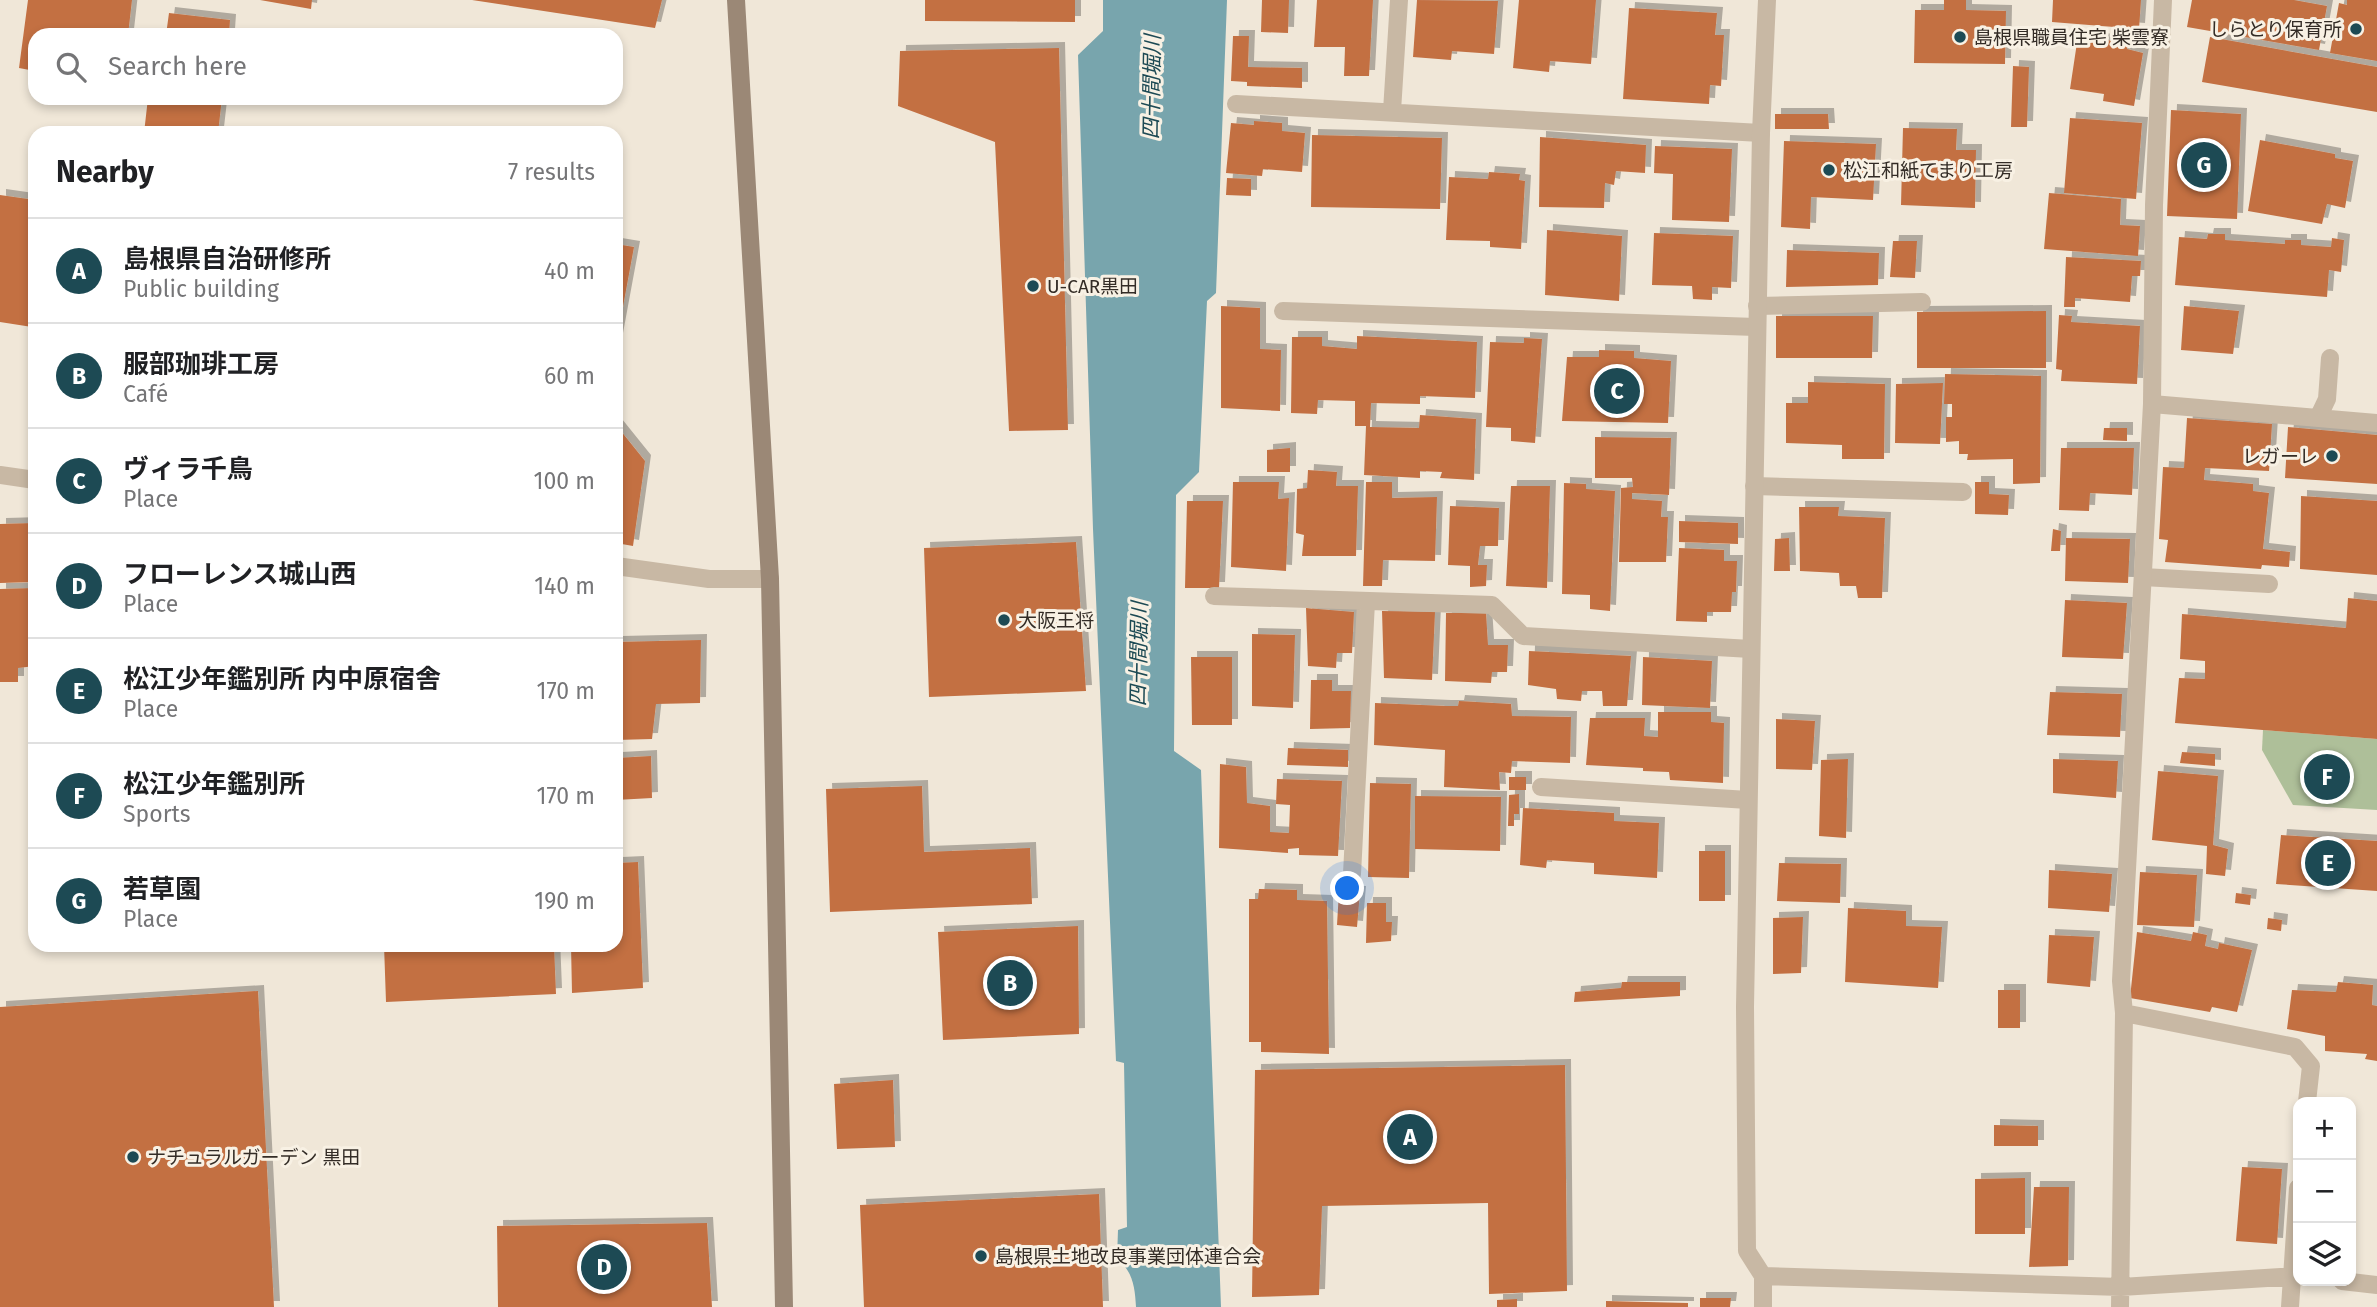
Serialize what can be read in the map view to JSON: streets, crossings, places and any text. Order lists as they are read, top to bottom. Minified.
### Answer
{"water":["四十間堀川"],"places":["しらとり保育所","島根県職員住宅 柴雲寮","松江和紙てまり工房","U-CAR黒田","レガーレ","大阪王将","ナチュラルガーデン 黒田","島根県土地改良事業団体連合会"],"page":{"search":"Search here","heading":["Nearby","7 results"],"pins":["G","C","F","E","B","A","D"],"list":[{"mark":"A","name":"島根県自治研修所","note":"Public building","value":"40 m"},{"mark":"B","name":"服部珈琲工房","note":"Café","value":"60 m"},{"mark":"C","name":"ヴィラ千鳥","note":"Place","value":"100 m"},{"mark":"D","name":"フローレンス城山西","note":"Place","value":"140 m"},{"mark":"E","name":"松江少年鑑別所 内中原宿舎","note":"Place","value":"170 m"},{"mark":"F","name":"松江少年鑑別所","note":"Sports","value":"170 m"},{"mark":"G","name":"若草園","note":"Place","value":"190 m"}],"map_buttons":["+","−"]}}
